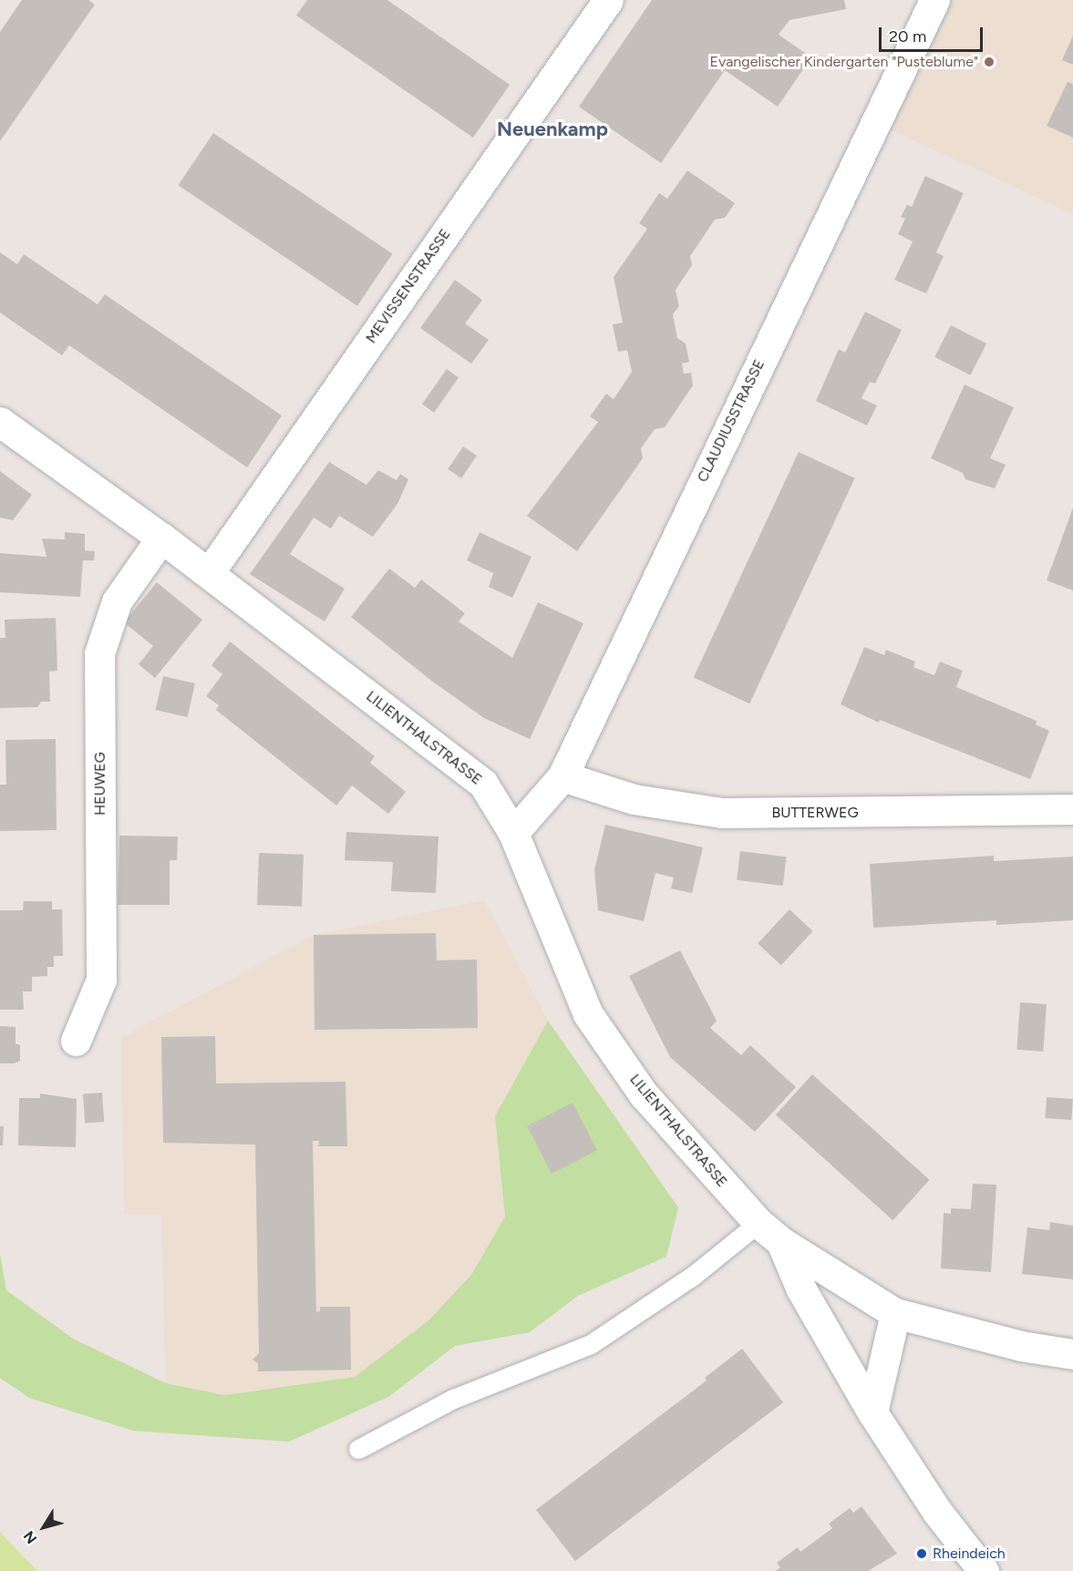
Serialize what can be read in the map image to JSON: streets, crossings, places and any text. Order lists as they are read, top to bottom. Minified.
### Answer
{"streets":{"street":["MEVISSENSTRASSE","CLAUDIUSSTRASSE","LILIENTHALSTRASSE","HEUWEG","BUTTERWEG"]},"crossings":[["MEVISSENSTRASSE","LILIENTHALSTRASSE"],["CLAUDIUSSTRASSE","LILIENTHALSTRASSE"],["CLAUDIUSSTRASSE","BUTTERWEG"],["LILIENTHALSTRASSE","HEUWEG"]],"districts":["Neuenkamp"],"places":["Evangelischer Kindergarten \"Pusteblume\"","Rheindeich"],"scale_bar":"20 m","north":"bottom left"}
